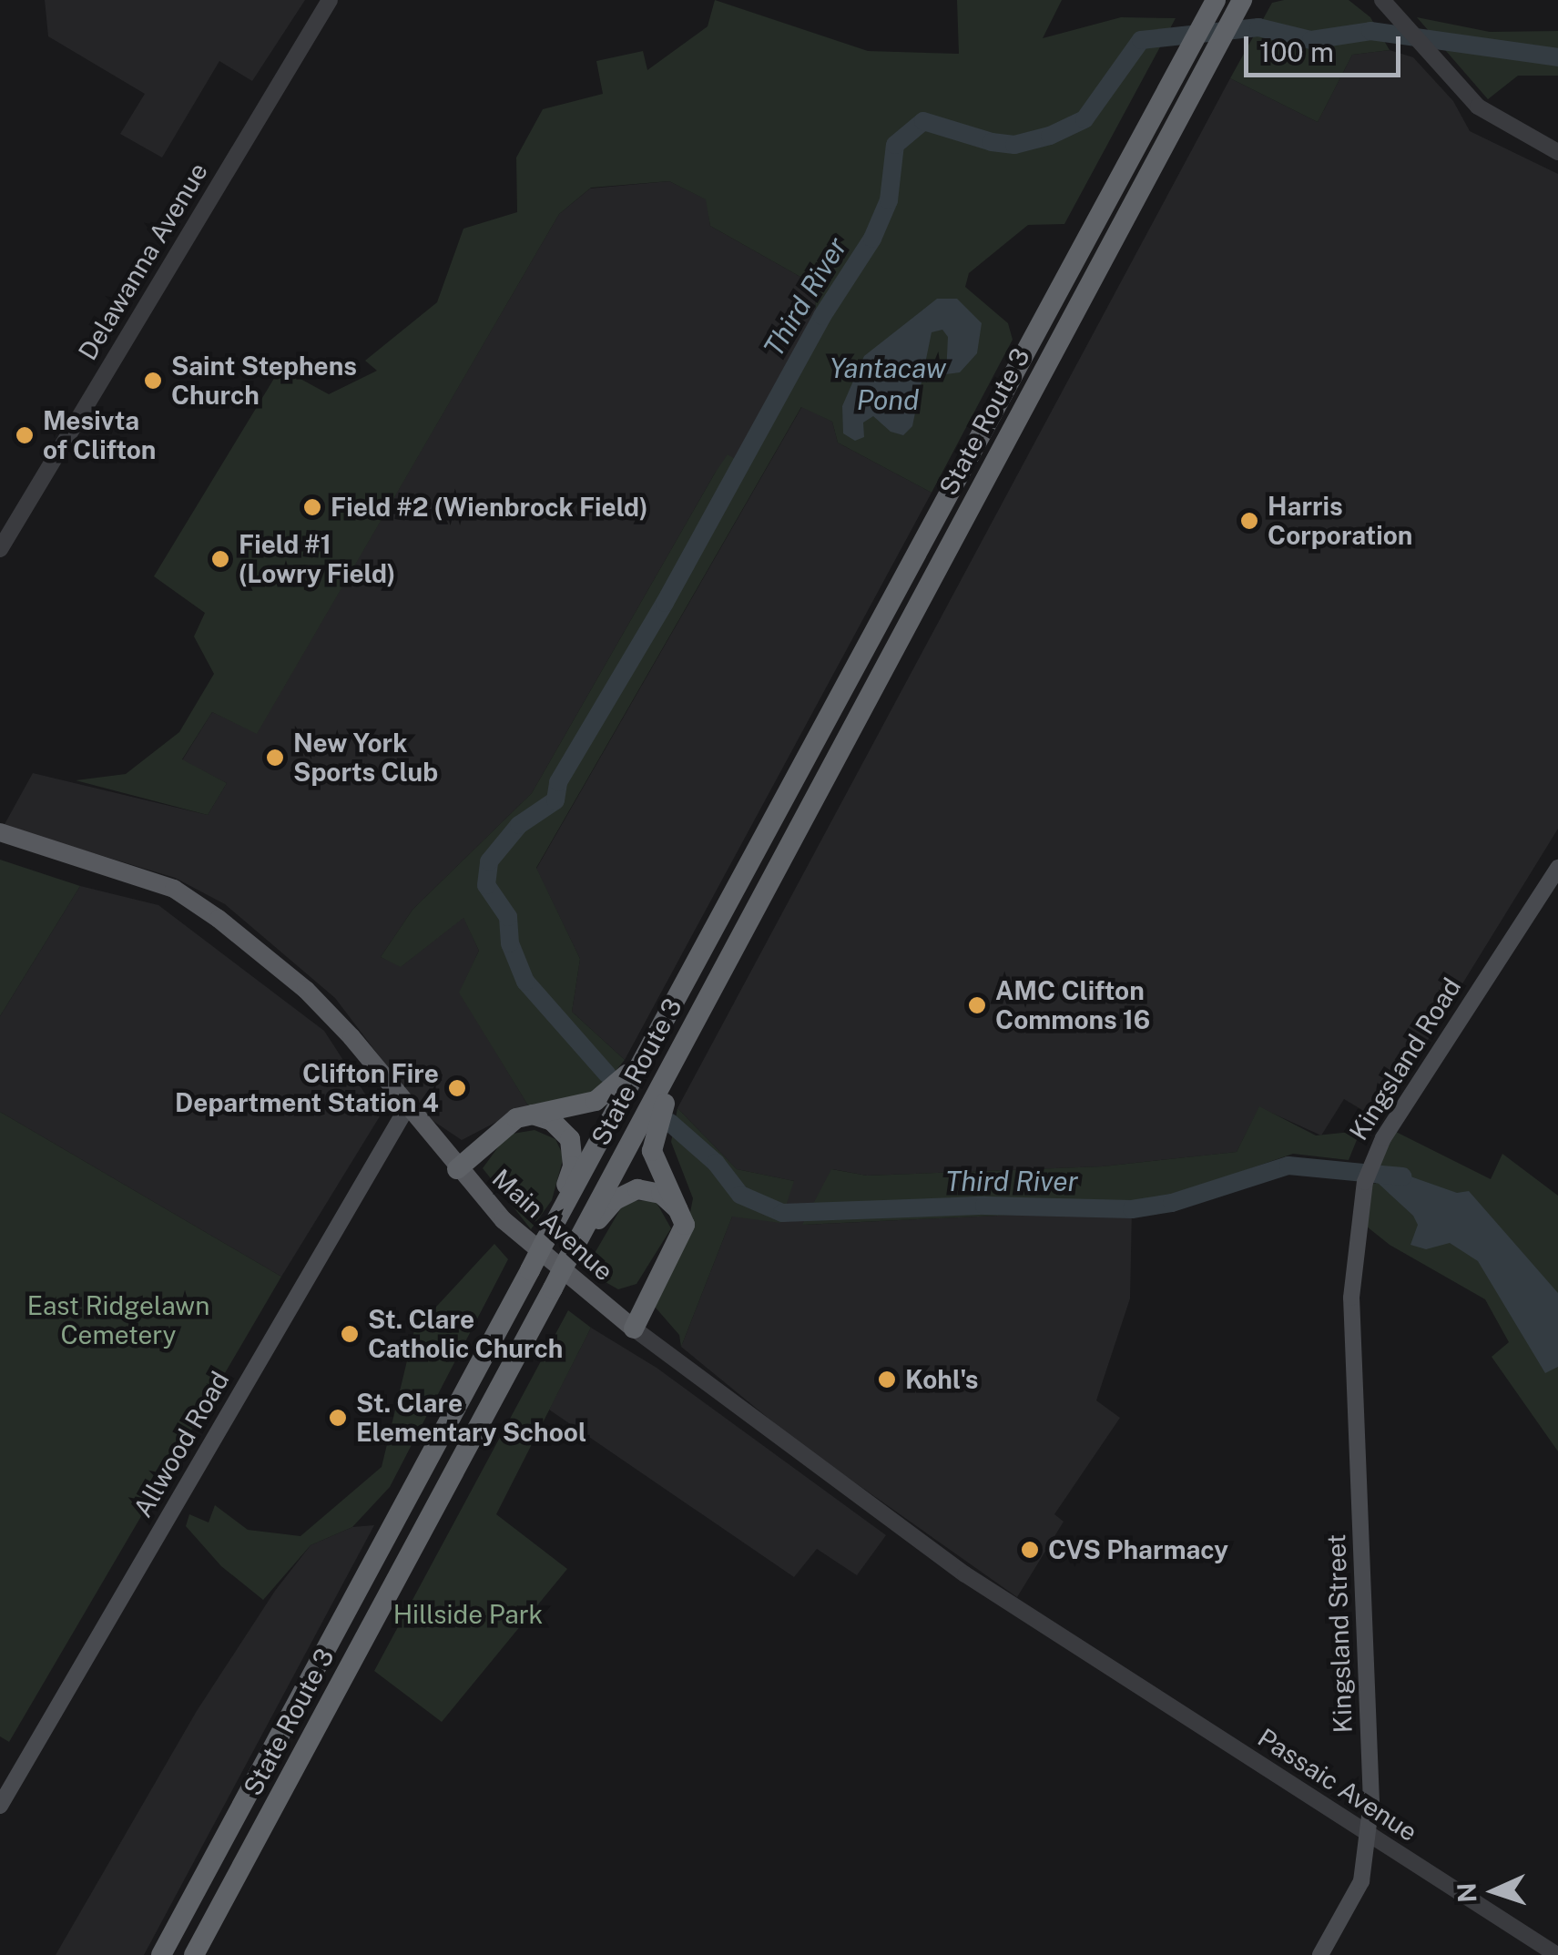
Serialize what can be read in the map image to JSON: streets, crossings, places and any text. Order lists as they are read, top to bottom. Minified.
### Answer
{"streets":{"highway":["State Route 3"],"main road":["Kingsland Road","Main Avenue","Allwood Road","Kingsland Street"],"street":["Delawanna Avenue","Passaic Avenue"]},"crossings":[["Kingsland Road","Kingsland Street"],["Main Avenue","Allwood Road"],["Main Avenue","Passaic Avenue"],["Kingsland Street","Passaic Avenue"]],"water":["Third River","Yantacaw Pond"],"parks":["East Ridgelawn Cemetery","Hillside Park"],"places":["Saint Stephens Church","Mesivta of Clifton","Field #2 (Wienbrock Field)","Harris Corporation","Field #1 (Lowry Field)","New York Sports Club","AMC Clifton Commons 16","Clifton Fire Department Station 4","St. Clare Catholic Church","Kohl's","St. Clare Elementary School","CVS Pharmacy"],"scale_bar":"100 m","north":"left"}
